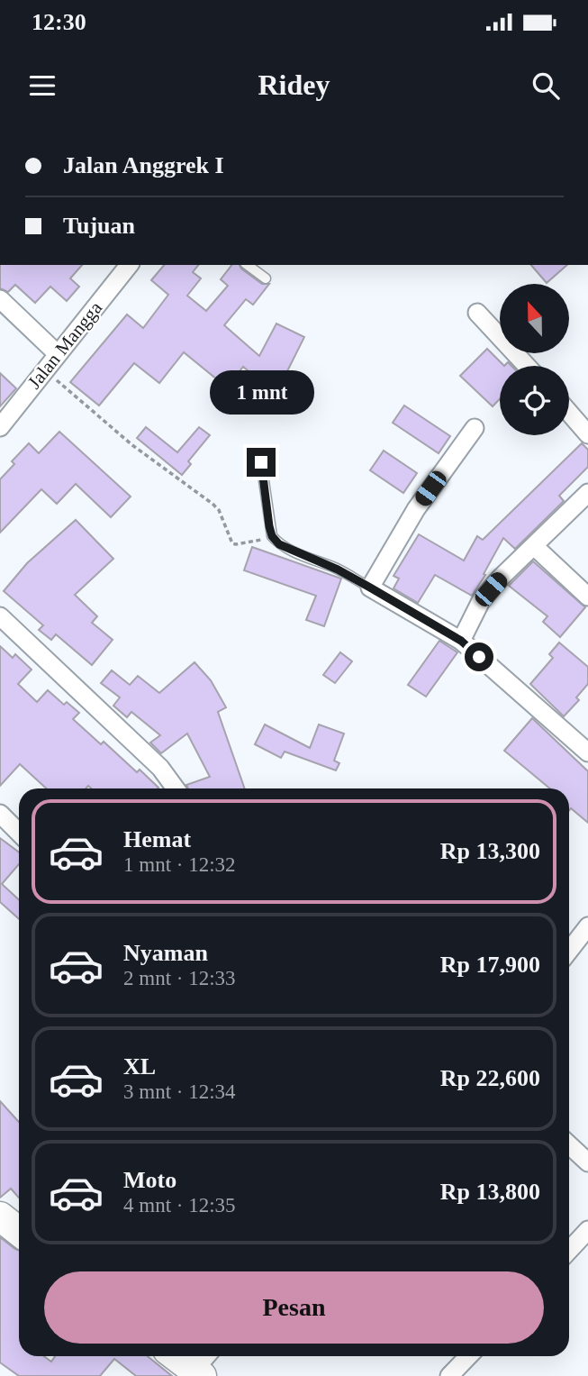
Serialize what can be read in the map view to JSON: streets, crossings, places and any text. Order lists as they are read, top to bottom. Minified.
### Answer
{"streets":{"street":["Jalan Mangga"]},"north":"top","page":{"status":"12:30","header":"Ridey","banner":["Jalan Anggrek I","Tujuan"],"bubble":"1 mnt","list":[{"name":"Hemat","note":"1 mnt · 12:32","value":"Rp 13,300"},{"name":"Nyaman","note":"2 mnt · 12:33","value":"Rp 17,900"},{"name":"XL","note":"3 mnt · 12:34","value":"Rp 22,600"},{"name":"Moto","note":"4 mnt · 12:35","value":"Rp 13,800"}],"buttons":"Pesan"}}
